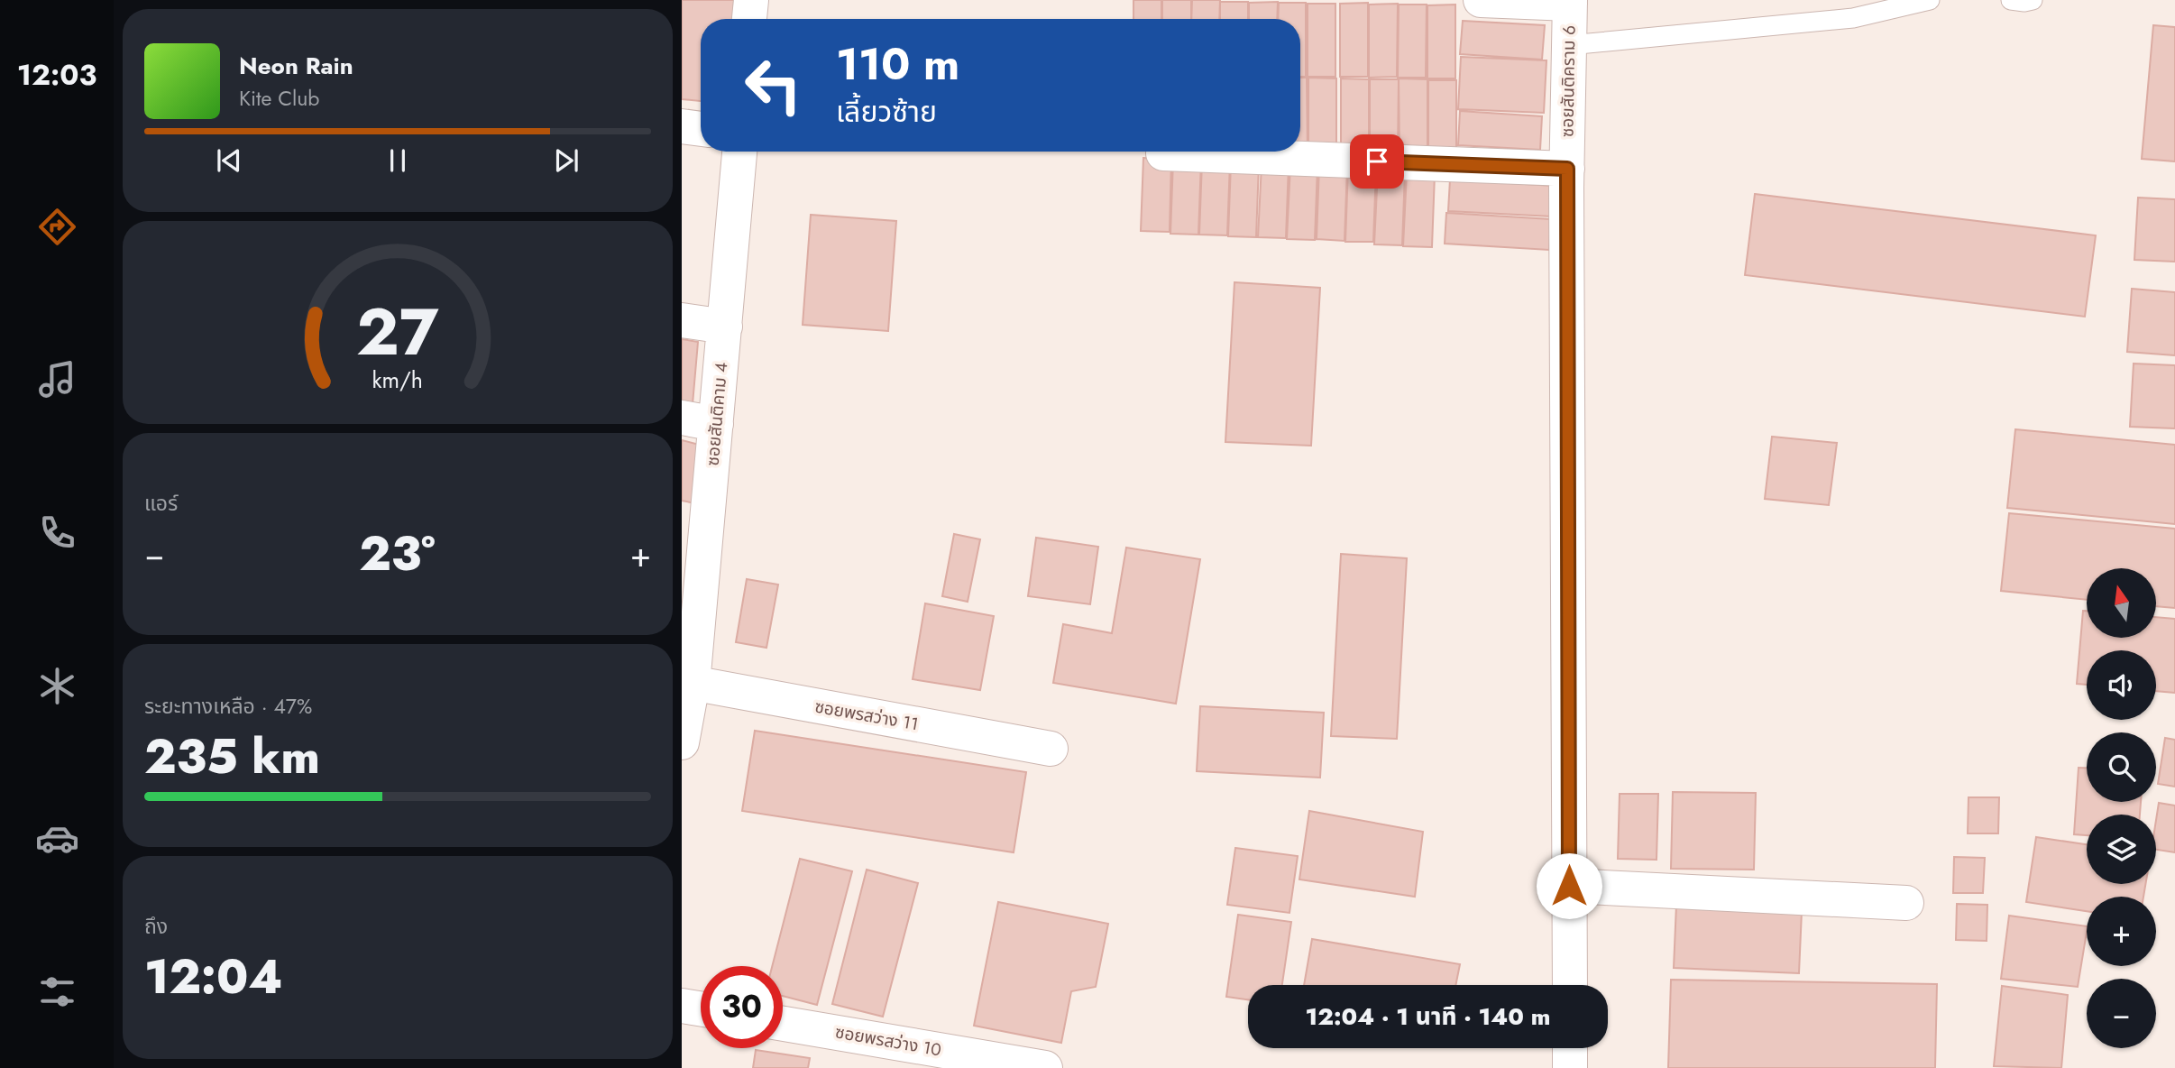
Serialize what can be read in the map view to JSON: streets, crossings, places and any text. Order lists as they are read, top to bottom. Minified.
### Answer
{"streets":{"street":["ซอยสันติคราม 6","ซอยสันติคาม 4","ซอยพรสว่าง 11","ซอยพรสว่าง 10"]},"crossings":[["ซอยสันติคาม 4","ซอยพรสว่าง 11"]],"north":"top","page":{"tabs":"12:03","turn":["110 m","เลี้ยวซ้าย"],"song":["Neon Rain","Kite Club"],"tile":["แอร์",["ระยะทางเหลือ · 47%","235 km"],["ถึง","12:04"]],"heat":["−","23°","+"],"map_buttons":["+","−"],"limit":"30","trip":"12:04 · 1 นาที · 140 m","gauge":["27","km/h"]}}
